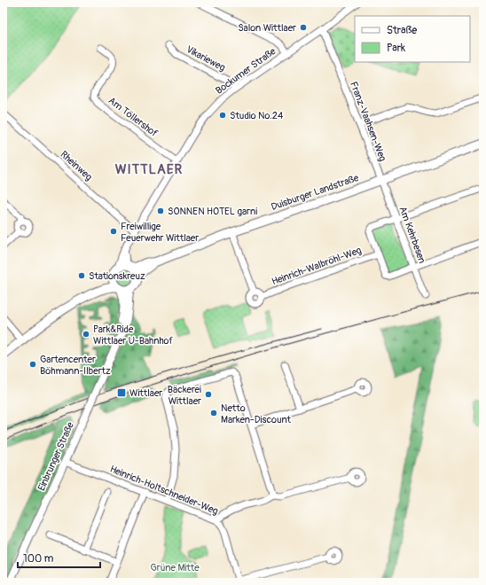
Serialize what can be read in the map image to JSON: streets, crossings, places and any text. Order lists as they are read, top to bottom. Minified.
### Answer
{"streets":{"main road":["Duisburger Landstraße"],"street":["Vikarieweg","Bockumer Straße","Am Töllershof","Franz-Vaahsen-Weg","Rheinweg","Am Kehrbesen","Heinrich-Walbröhl-Weg","Einbrunger Straße","Heinrich-Holtschneider-Weg"]},"crossings":[["Vikarieweg","Bockumer Straße"],["Bockumer Straße","Am Töllershof"],["Bockumer Straße","Franz-Vaahsen-Weg"],["Bockumer Straße","Rheinweg"],["Bockumer Straße","Duisburger Landstraße"],["Bockumer Straße","Einbrunger Straße"],["Franz-Vaahsen-Weg","Duisburger Landstraße"],["Franz-Vaahsen-Weg","Am Kehrbesen"],["Duisburger Landstraße","Am Kehrbesen"],["Duisburger Landstraße","Heinrich-Walbröhl-Weg"],["Duisburger Landstraße","Einbrunger Straße"],["Am Kehrbesen","Heinrich-Walbröhl-Weg"],["Einbrunger Straße","Heinrich-Holtschneider-Weg"]],"districts":["WITTLAER"],"parks":["Grüne Mitte"],"places":{"other":["Salon Wittlaer","Studio No.24","SONNEN HOTEL garni","Freiwillige Feuerwehr Wittlaer","Stationskreuz","Park&Ride Wittlaer U-Bahnhof","Gartencenter Böhmann-Ilbertz","Bäckerei Wittlaer","Netto Marken-Discount"],"transit":["Wittlaer"]},"legend":["Straße","Park"],"scale_bar":"100 m"}
